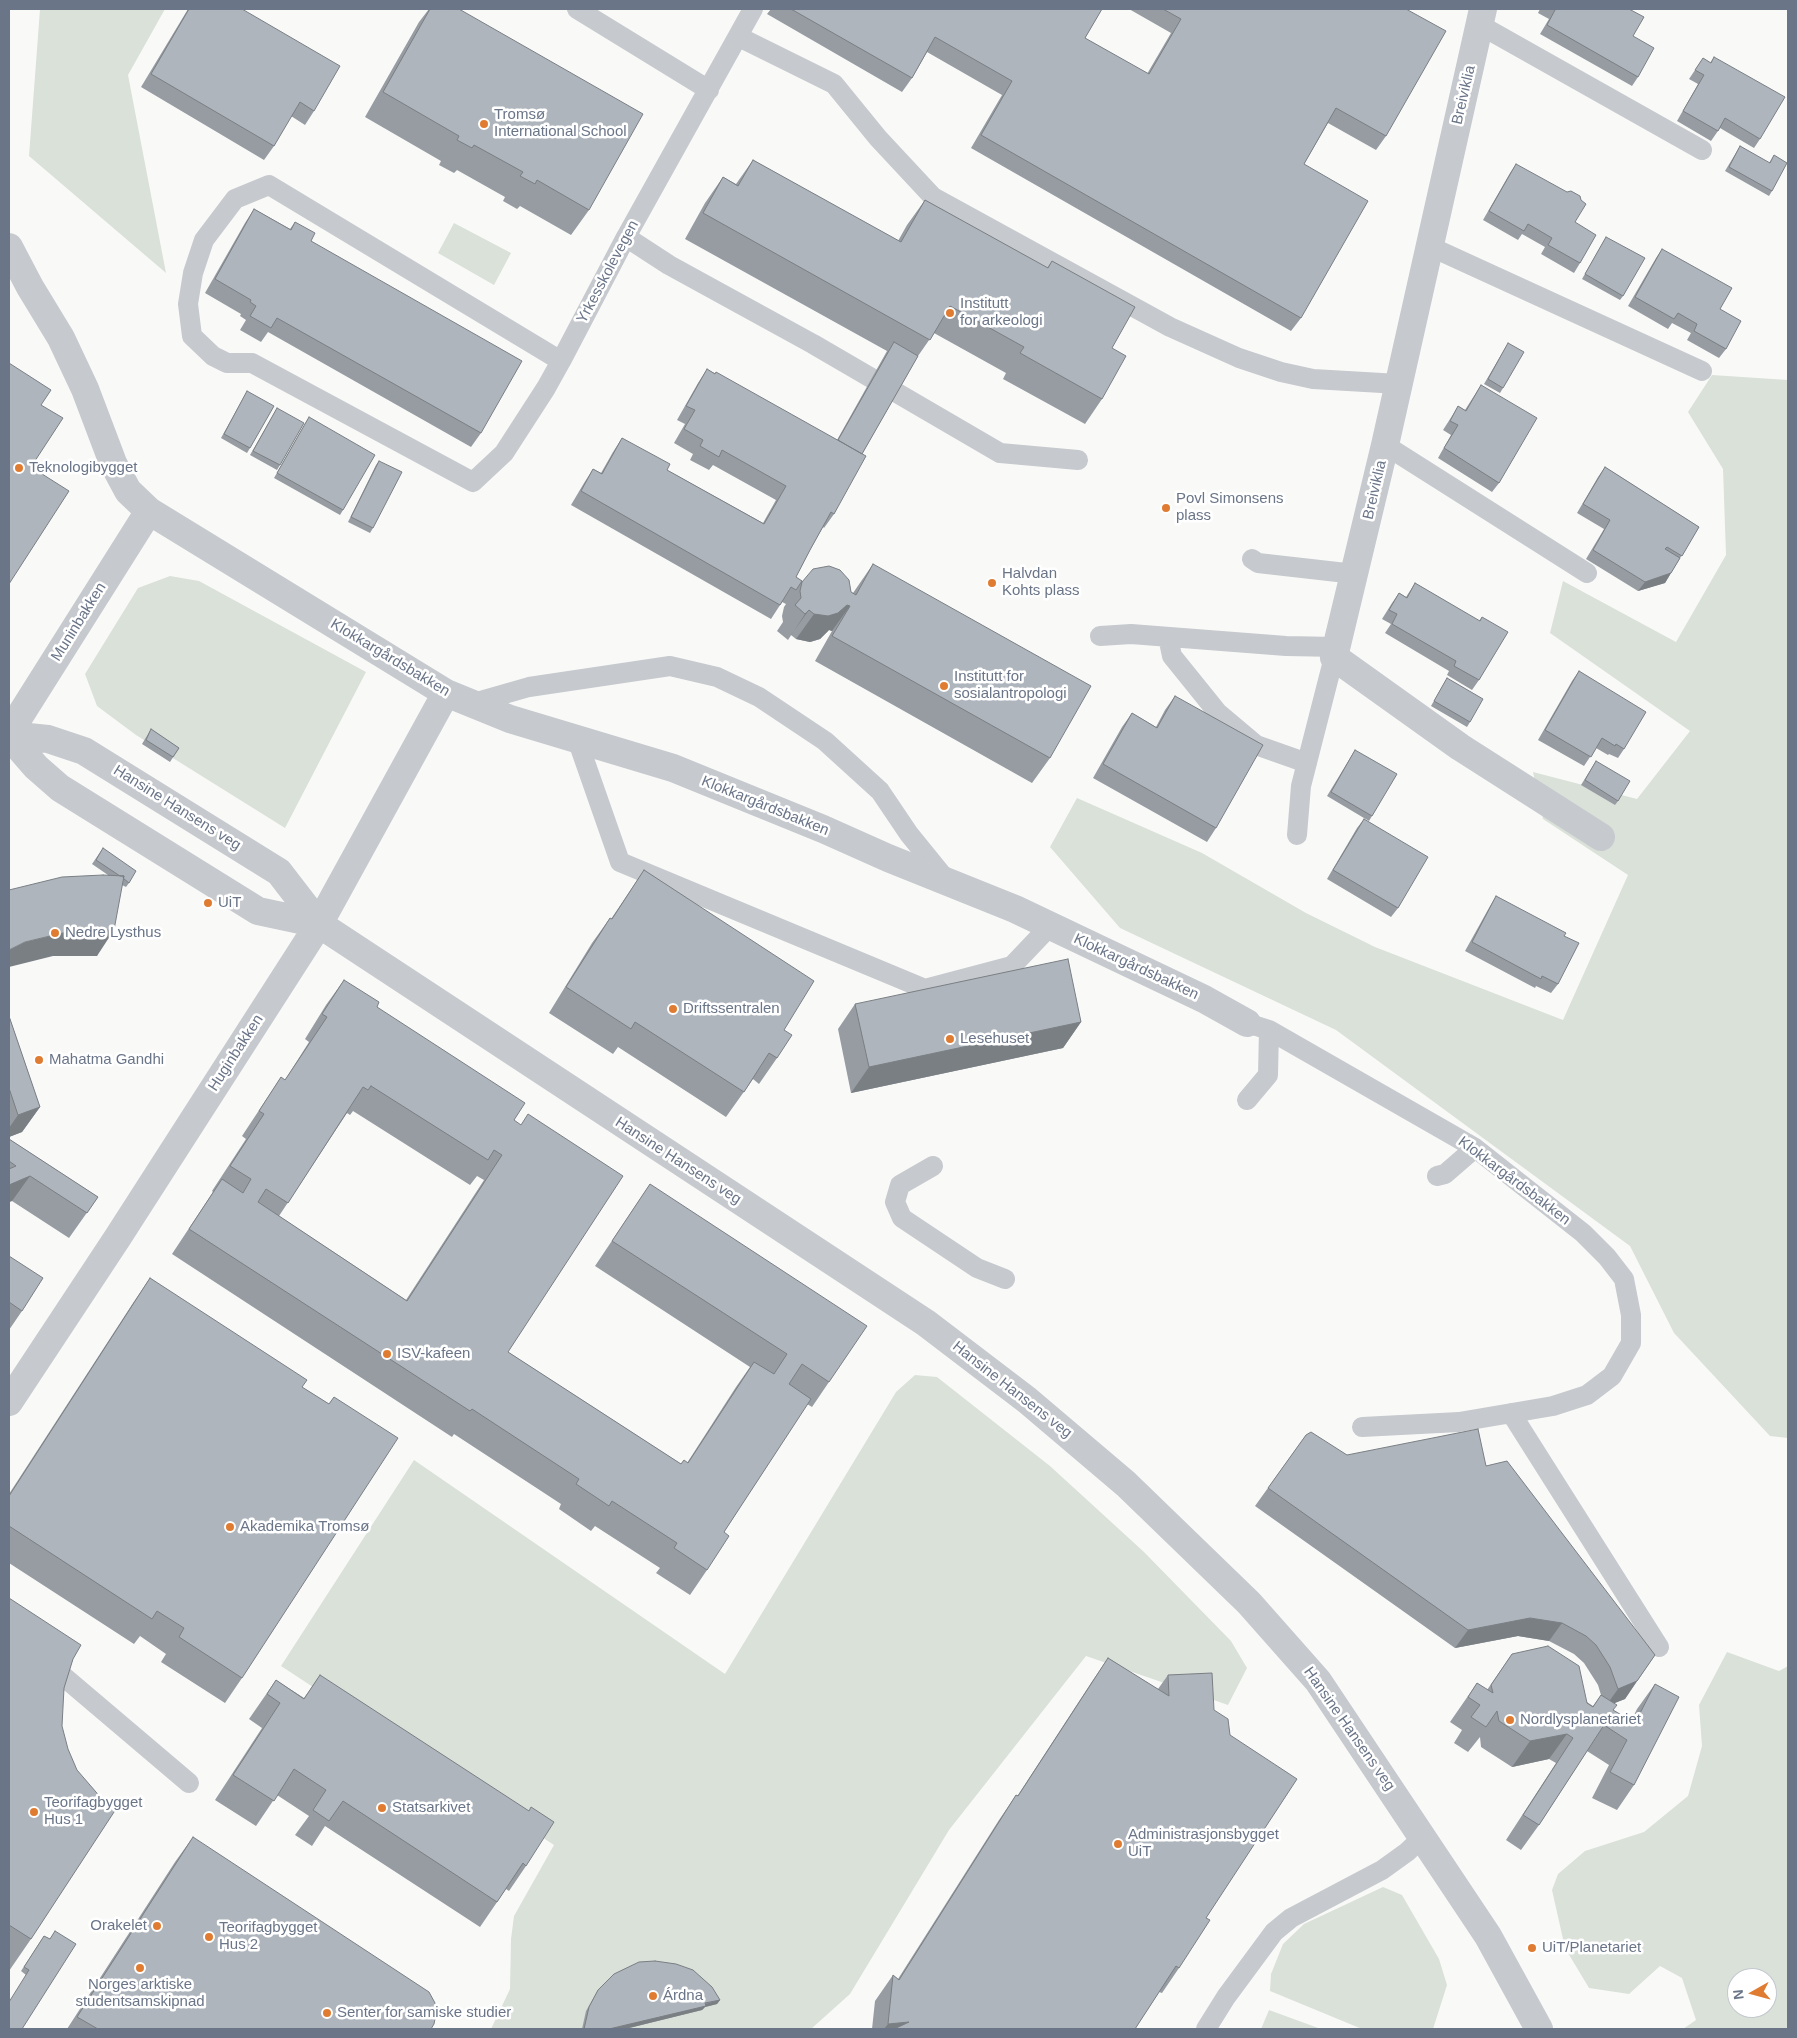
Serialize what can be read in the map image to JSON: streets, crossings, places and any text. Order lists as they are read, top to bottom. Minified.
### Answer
{"streets":{"street":["Breiviklia","Muninbakken","Klokkargårdsbakken","Hansine Hansens veg","Huginbakken"],"lane":["Yrkesskolevegen"]},"crossings":[["Muninbakken","Klokkargårdsbakken"],["Muninbakken","Hansine Hansens veg"],["Klokkargårdsbakken","Huginbakken"],["Hansine Hansens veg","Huginbakken"]],"places":["Tromsø International School","Institutt for arkeologi","Teknologibygget","Povl Simonsens plass","Halvdan Kohts plass","Institutt for sosialantropologi","UiT","Nedre Lysthus","Driftssentralen","Lesehuset","Mahatma Gandhi","ISV-kafeen","Akademika Tromsø","Nordlysplanetariet","Statsarkivet","Teorifagbygget Hus 1","Administrasjonsbygget UiT","Orakelet","Teorifagbygget Hus 2","UiT/Planetariet","Norges arktiske studentsamskipnad","Árdna","Senter for samiske studier"],"north":"left"}
